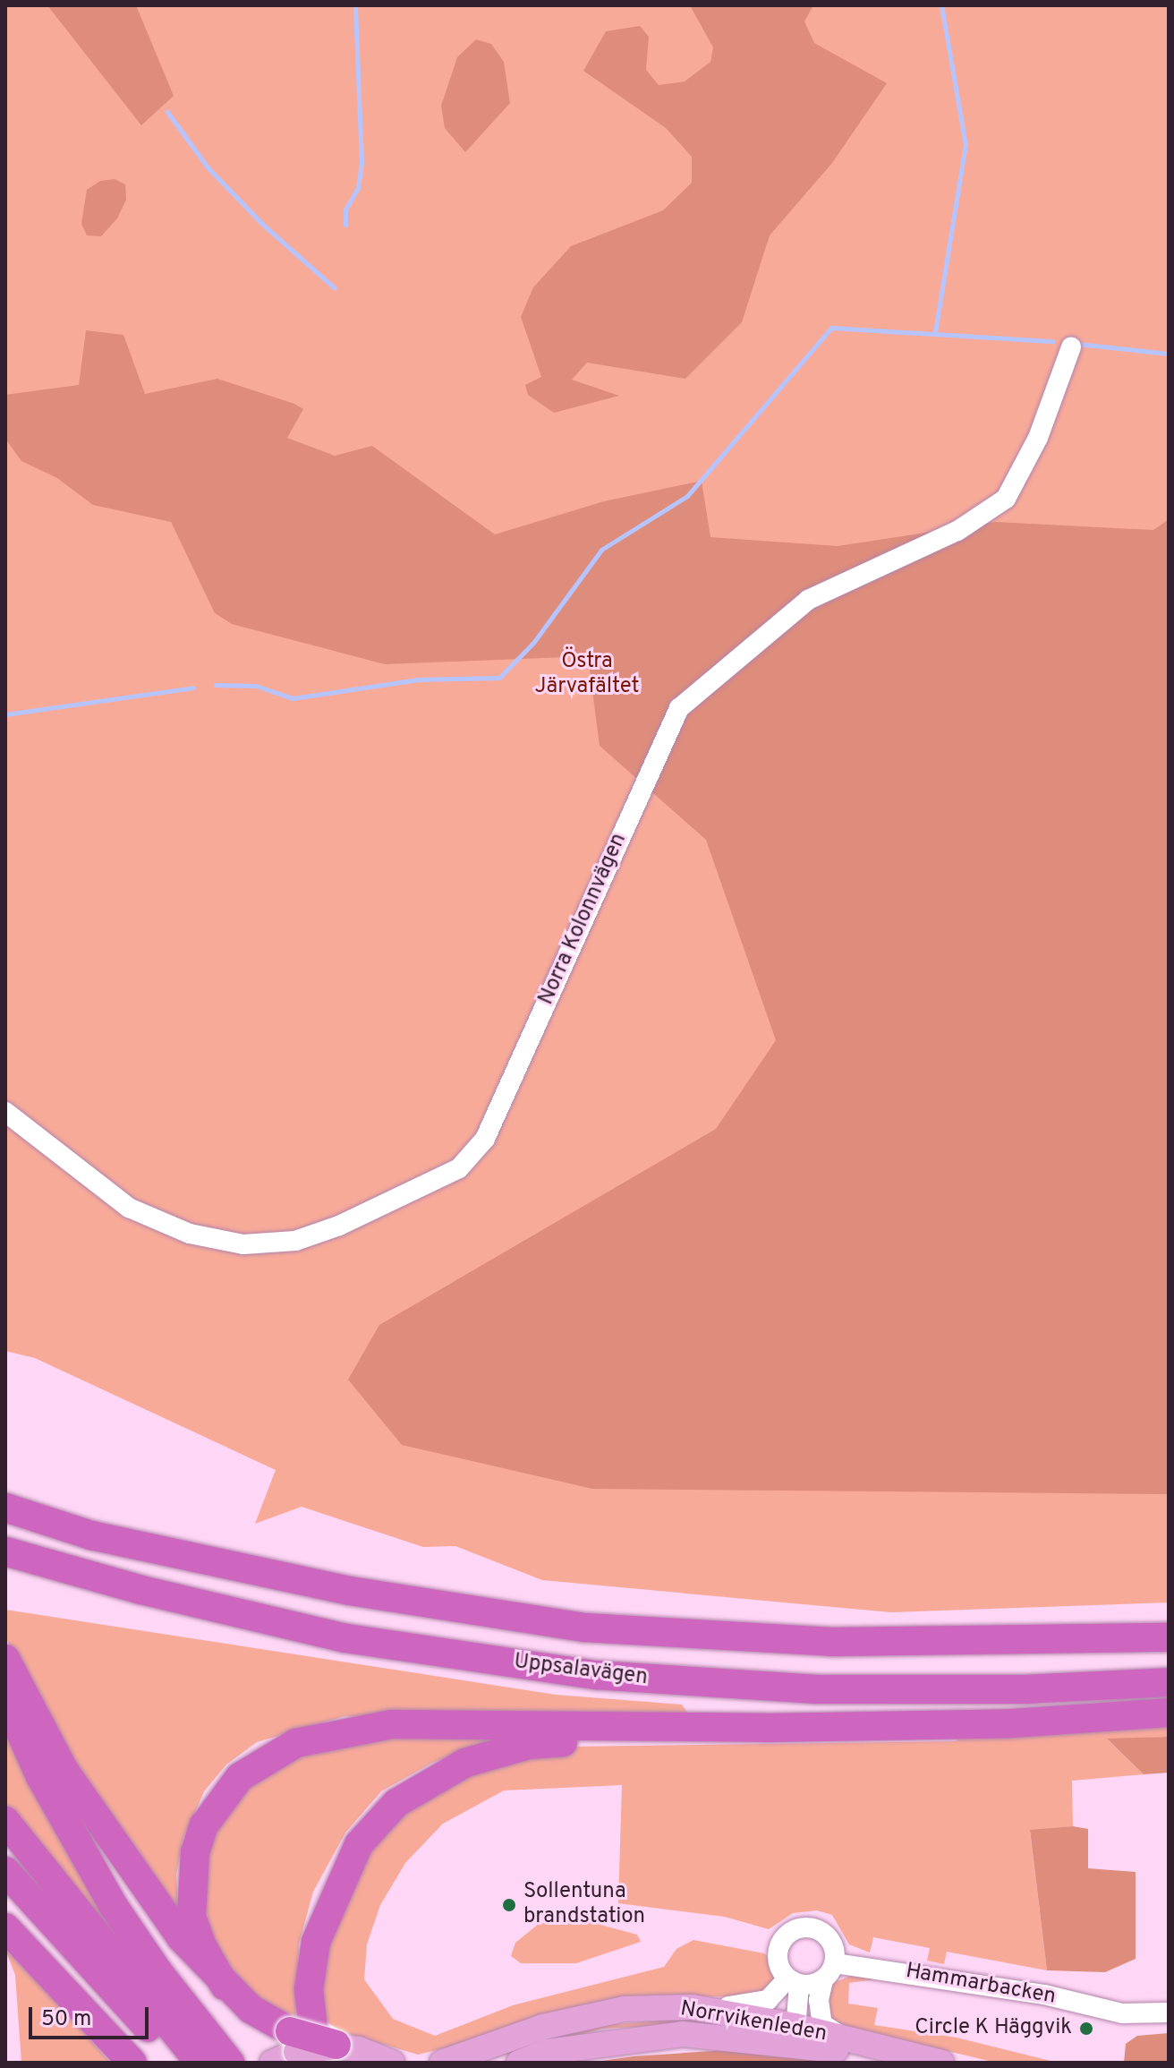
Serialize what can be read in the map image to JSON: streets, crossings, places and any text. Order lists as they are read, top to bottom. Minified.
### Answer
{"streets":{"highway":["Uppsalavägen"],"main road":["Norrvikenleden"],"street":["Norra Kolonnvägen","Hammarbacken"]},"parks":["Östra Järvafältet"],"places":["Sollentuna brandstation","Circle K Häggvik"],"scale_bar":"50 m"}
